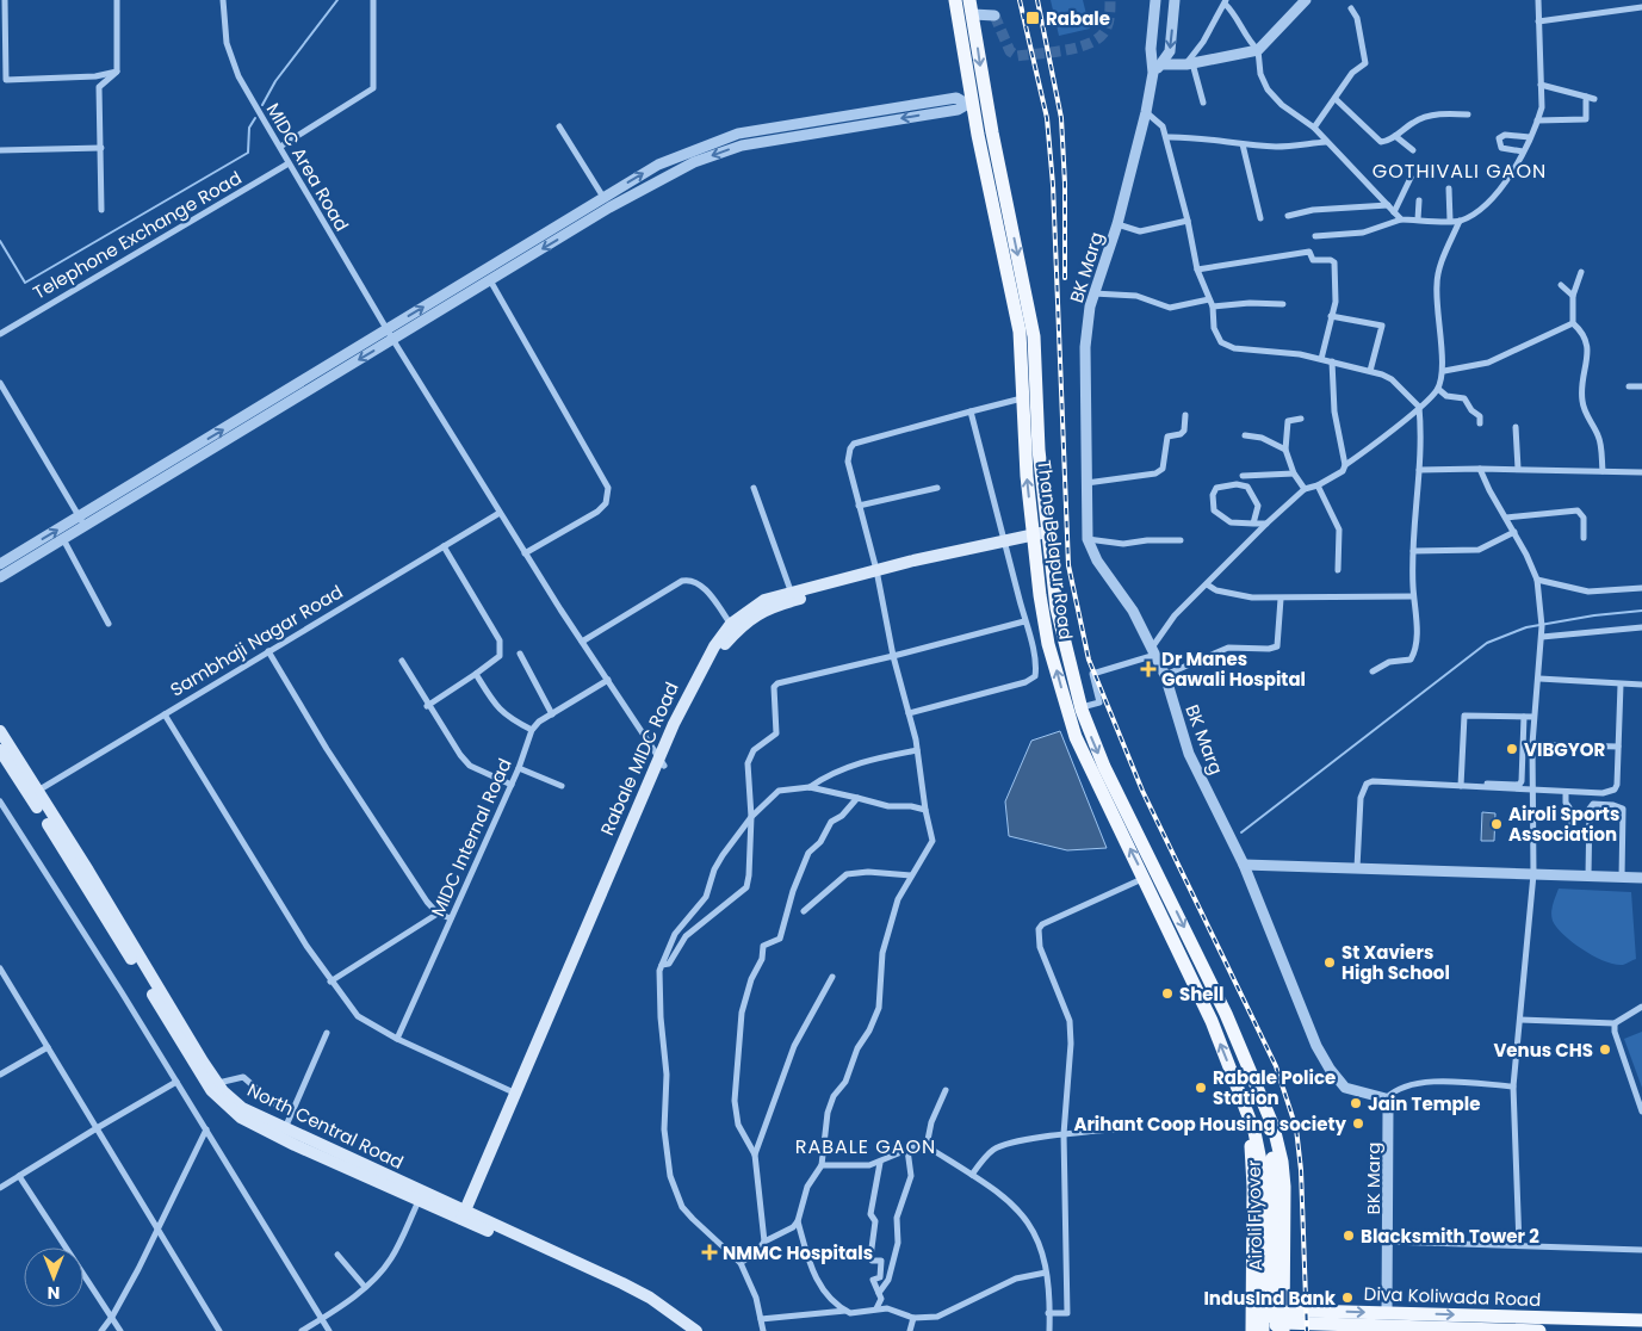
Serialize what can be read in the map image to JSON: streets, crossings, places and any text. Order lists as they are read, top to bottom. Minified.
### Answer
{"streets":{"main road":["Thane Belapur Road","Rabale MIDC Road","North Central Road","Airoli Flyover","Diva Koliwada Road"],"street":["MIDC Area Road","Telephone Exchange Road","BK Marg","Sambhaji Nagar Road","MIDC Internal Road"]},"crossings":[["MIDC Area Road","Telephone Exchange Road"],["MIDC Area Road","Sambhaji Nagar Road"],["MIDC Area Road","Rabale MIDC Road"],["BK Marg","Diva Koliwada Road"],["Thane Belapur Road","Rabale MIDC Road"],["Thane Belapur Road","Airoli Flyover"],["Sambhaji Nagar Road","North Central Road"],["Rabale MIDC Road","North Central Road"],["Airoli Flyover","Diva Koliwada Road"]],"districts":["GOTHIVALI GAON","RABALE GAON"],"places":{"transit":["Rabale"],"health":["Dr Manes Gawali Hospital","NMMC Hospitals"],"other":["VIBGYOR","Airoli Sports Association","St Xaviers High School","Shell","Venus CHS","Rabale Police Station","Jain Temple","Arihant Coop Housing society","Blacksmith Tower 2","IndusInd Bank"]},"north":"bottom"}
